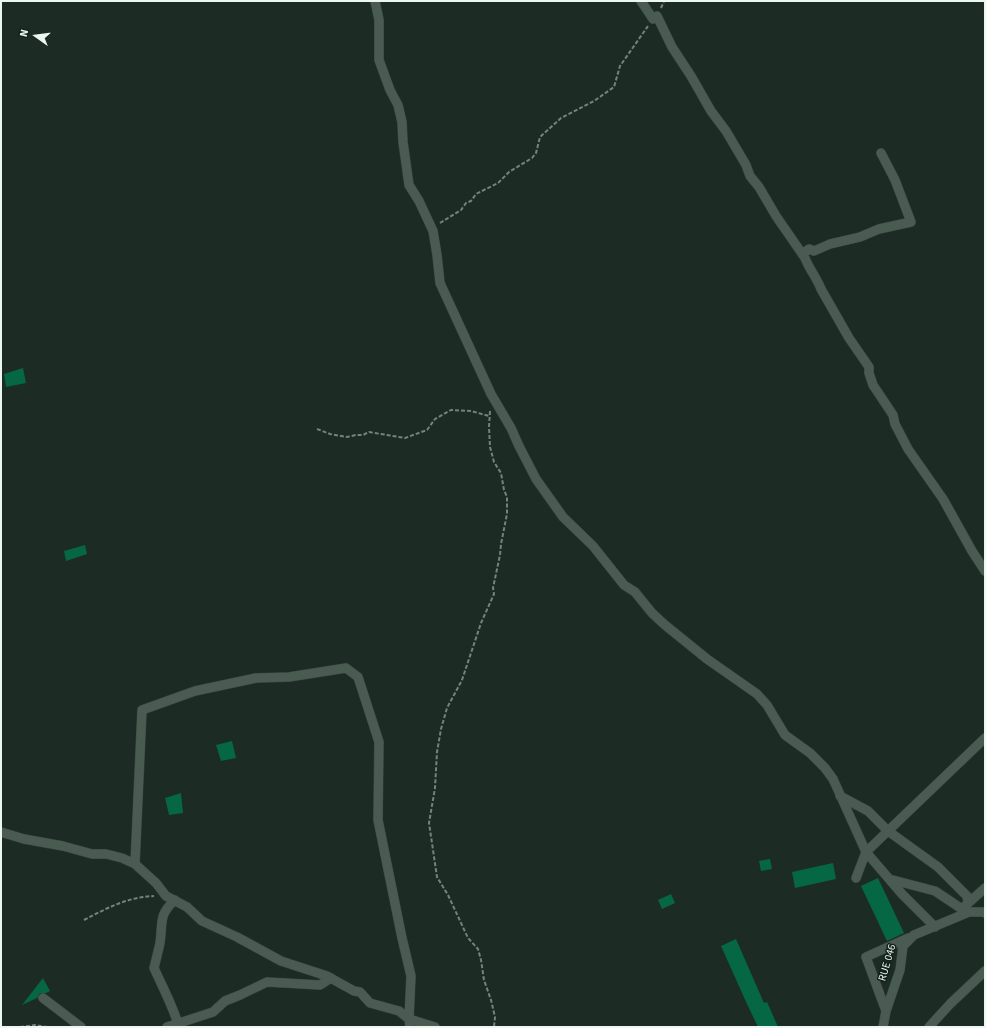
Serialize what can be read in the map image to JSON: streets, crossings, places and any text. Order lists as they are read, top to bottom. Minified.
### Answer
{"streets":{"street":["RUE 046"]},"north":"left"}
